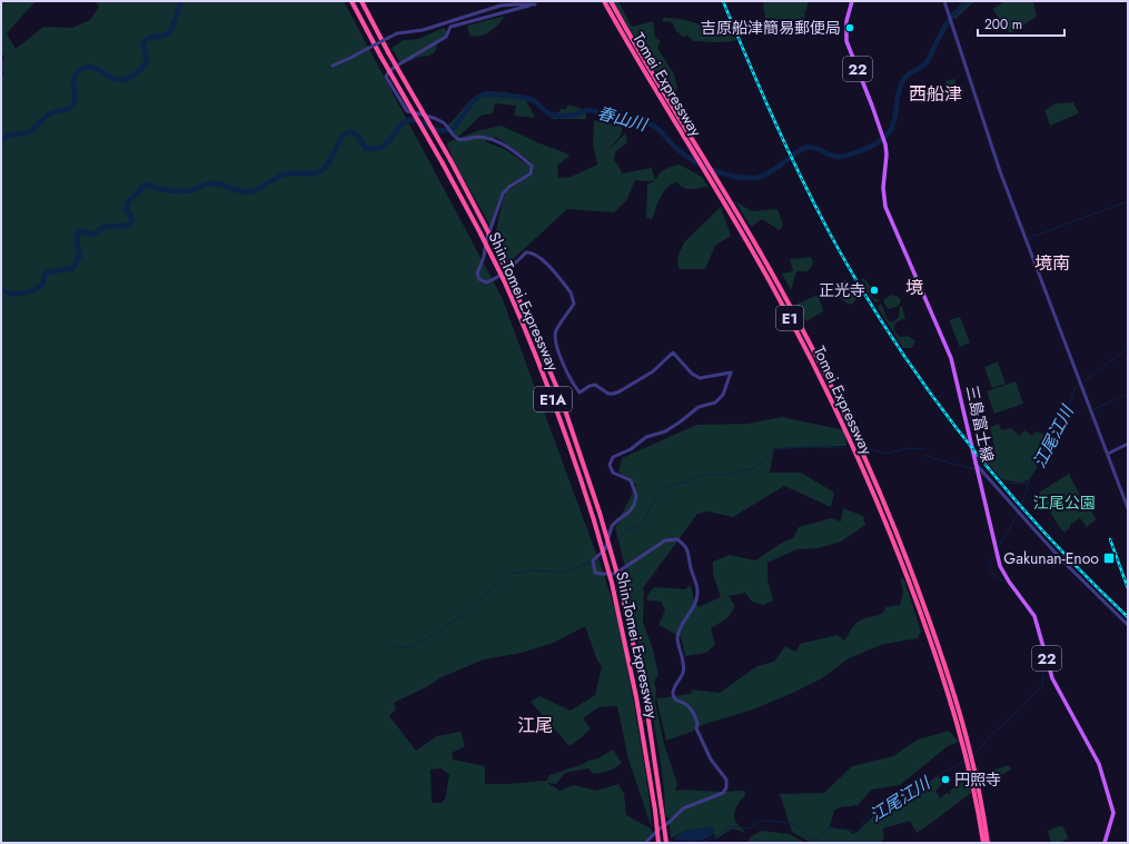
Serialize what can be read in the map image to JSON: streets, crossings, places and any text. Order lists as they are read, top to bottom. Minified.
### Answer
{"streets":{"highway":["Tomei Expressway","Shin-Tomei Expressway","E1","E1A"],"main road":["22","三島富士線"]},"districts":["西船津","境南","境","江尾"],"water":["春山川","江尾江川"],"parks":["江尾公園"],"places":{"other":["吉原船津簡易郵便局","正光寺","円照寺"],"transit":["Gakunan-Enoo"]},"scale_bar":"200 m"}
